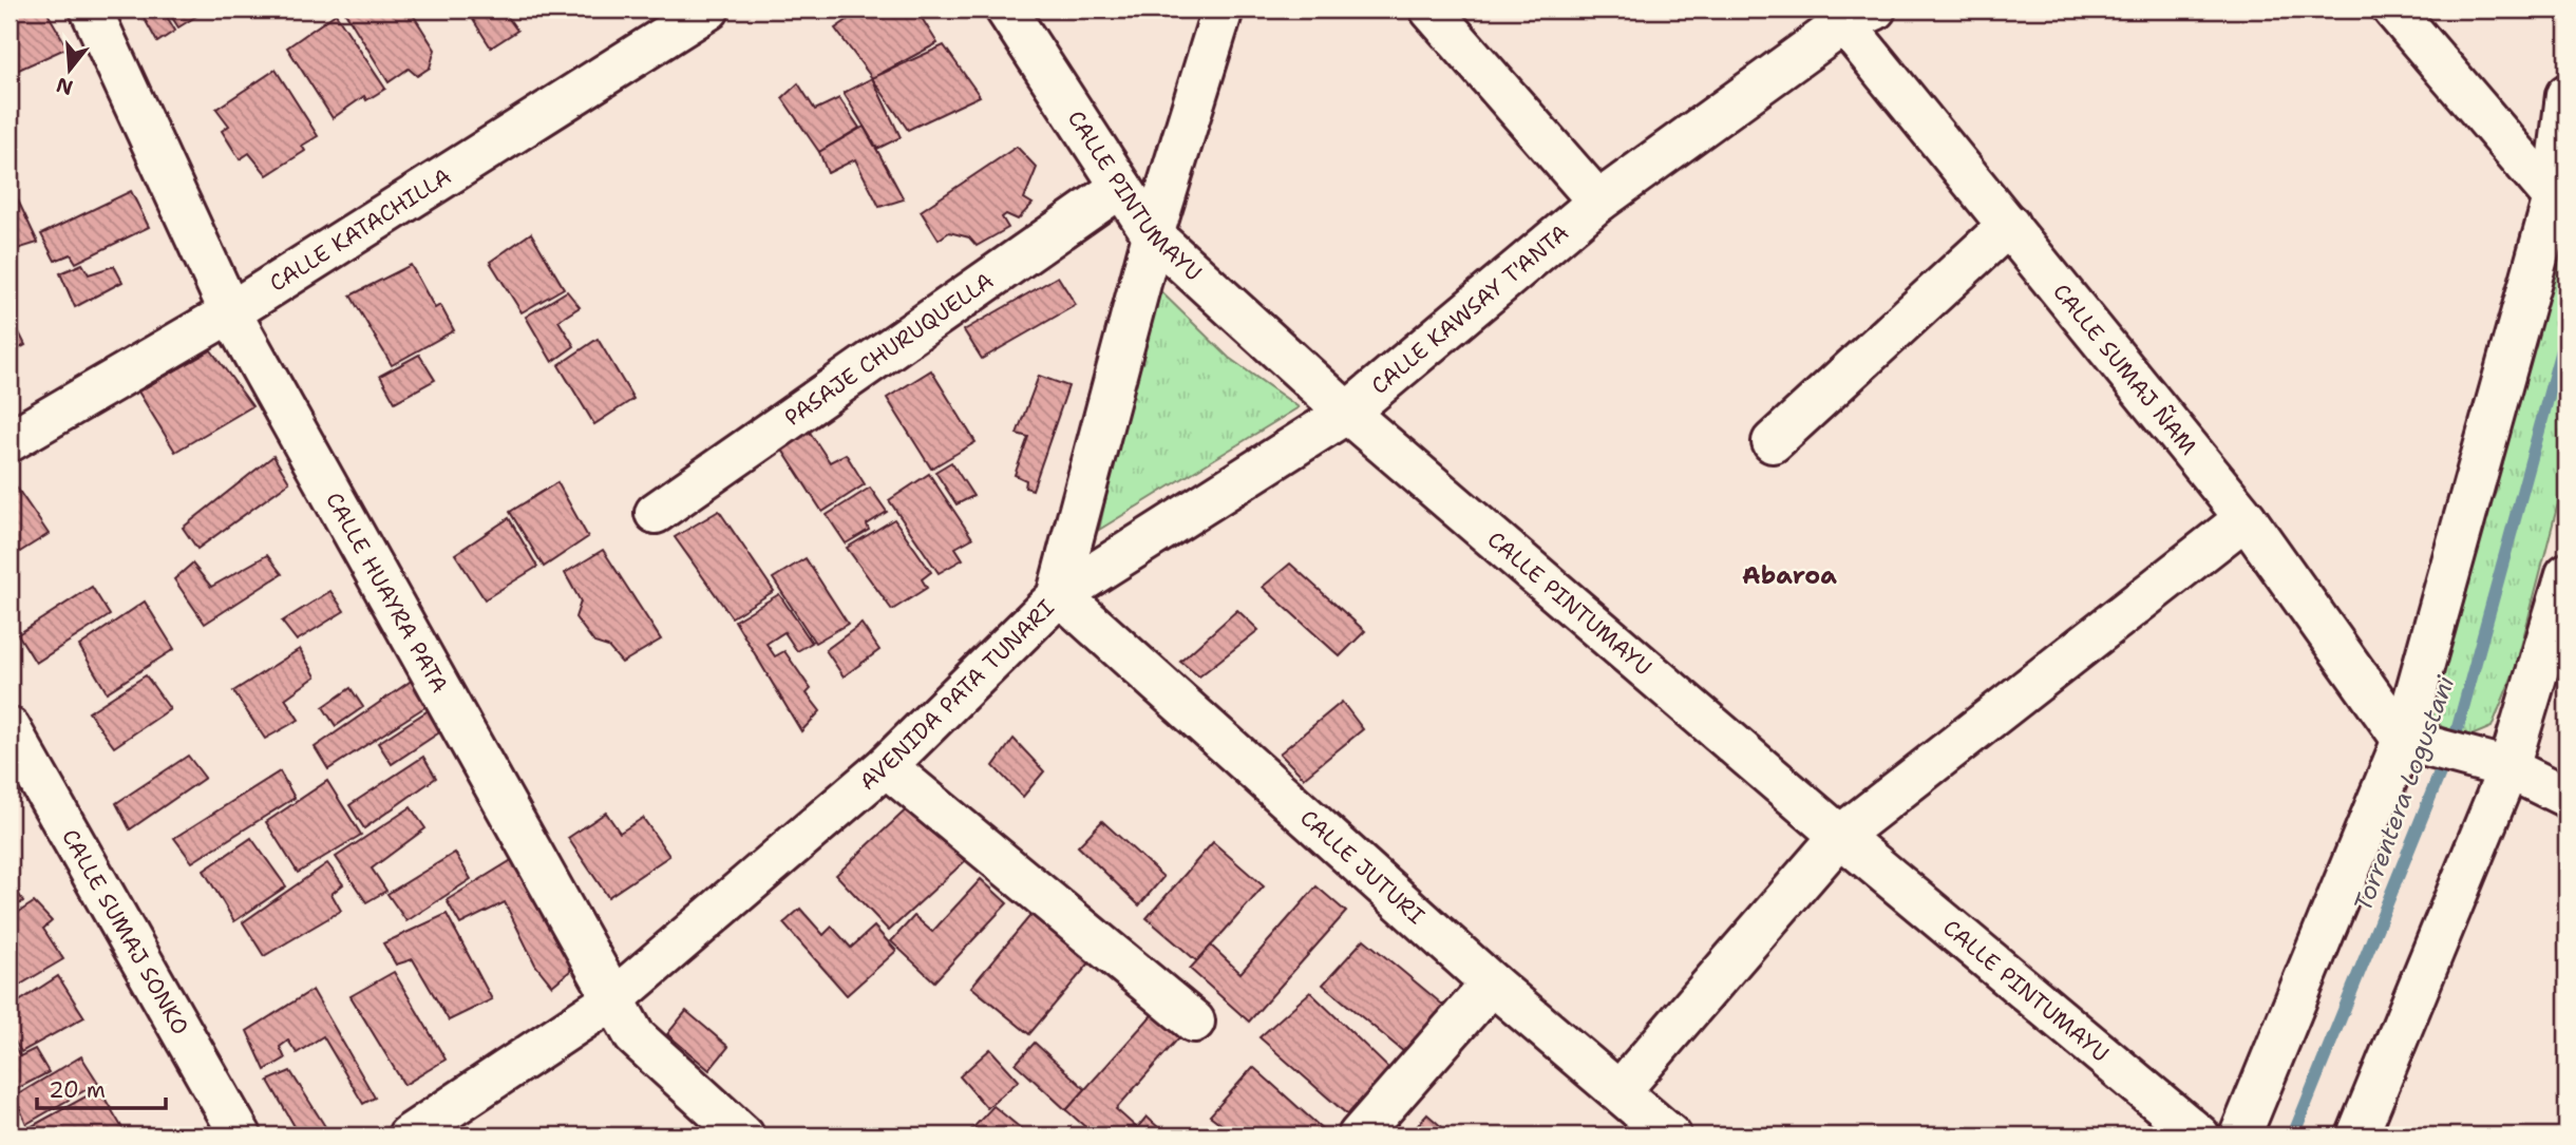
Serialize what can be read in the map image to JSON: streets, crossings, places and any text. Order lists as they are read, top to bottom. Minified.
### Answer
{"streets":{"street":["CALLE PINTUMAYU","CALLE KATACHILLA","CALLE KAWSAY T'ANTA","PASAJE CHURUQUELLA","CALLE SUMAJ ÑAM","CALLE HUAYRA PATA","AVENIDA PATA TUNARI","CALLE JUTURI","CALLE SUMAJ SONKO"]},"crossings":[["CALLE PINTUMAYU","CALLE KAWSAY T'ANTA"],["CALLE PINTUMAYU","PASAJE CHURUQUELLA"],["CALLE PINTUMAYU","AVENIDA PATA TUNARI"],["CALLE KATACHILLA","CALLE HUAYRA PATA"],["CALLE KAWSAY T'ANTA","CALLE SUMAJ ÑAM"],["CALLE KAWSAY T'ANTA","AVENIDA PATA TUNARI"],["CALLE KAWSAY T'ANTA","CALLE JUTURI"],["CALLE HUAYRA PATA","AVENIDA PATA TUNARI"],["AVENIDA PATA TUNARI","CALLE JUTURI"]],"districts":["Abaroa"],"water":["Torrentera Logustani"],"scale_bar":"20 m","north":"bottom"}
